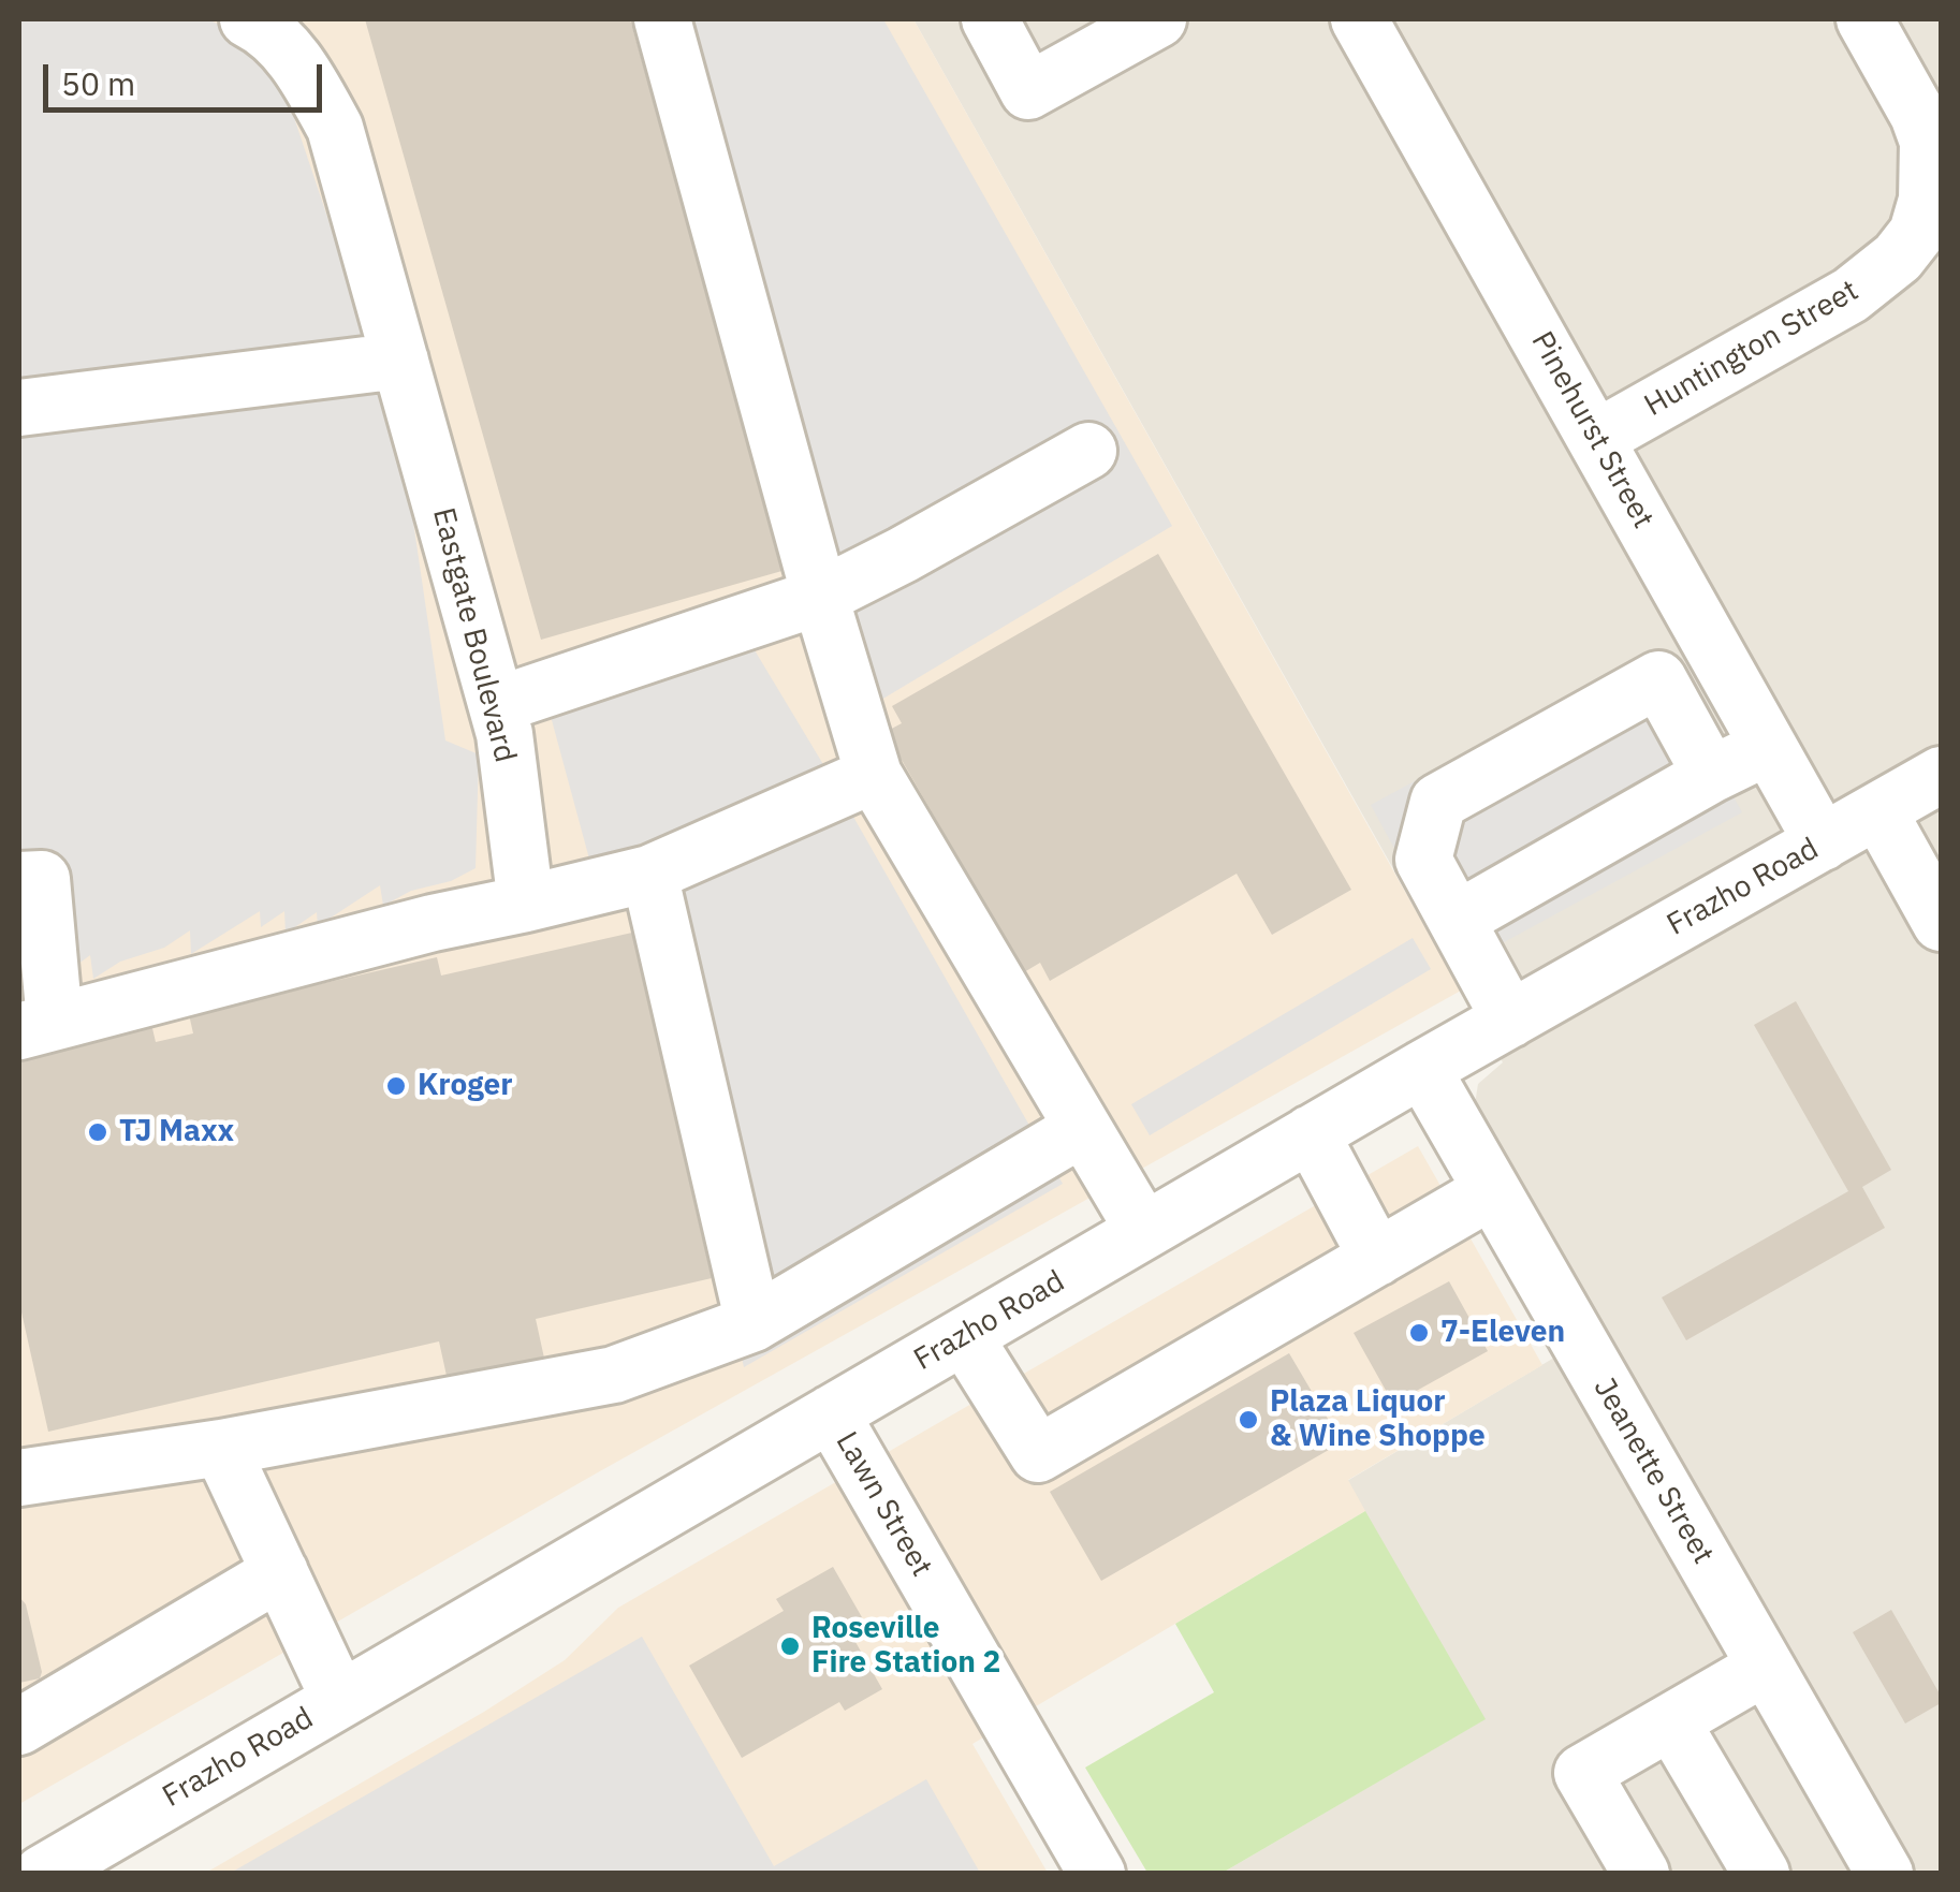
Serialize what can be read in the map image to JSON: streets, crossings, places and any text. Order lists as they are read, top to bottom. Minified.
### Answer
{"streets":{"street":["Huntington Street","Pinehurst Street","Eastgate Boulevard","Frazho Road","Jeanette Street","Lawn Street"]},"crossings":[["Huntington Street","Pinehurst Street"],["Pinehurst Street","Frazho Road"],["Frazho Road","Jeanette Street"],["Frazho Road","Lawn Street"]],"places":["Kroger","TJ Maxx","7-Eleven","Plaza Liquor & Wine Shoppe","Roseville Fire Station 2"],"scale_bar":"50 m"}
